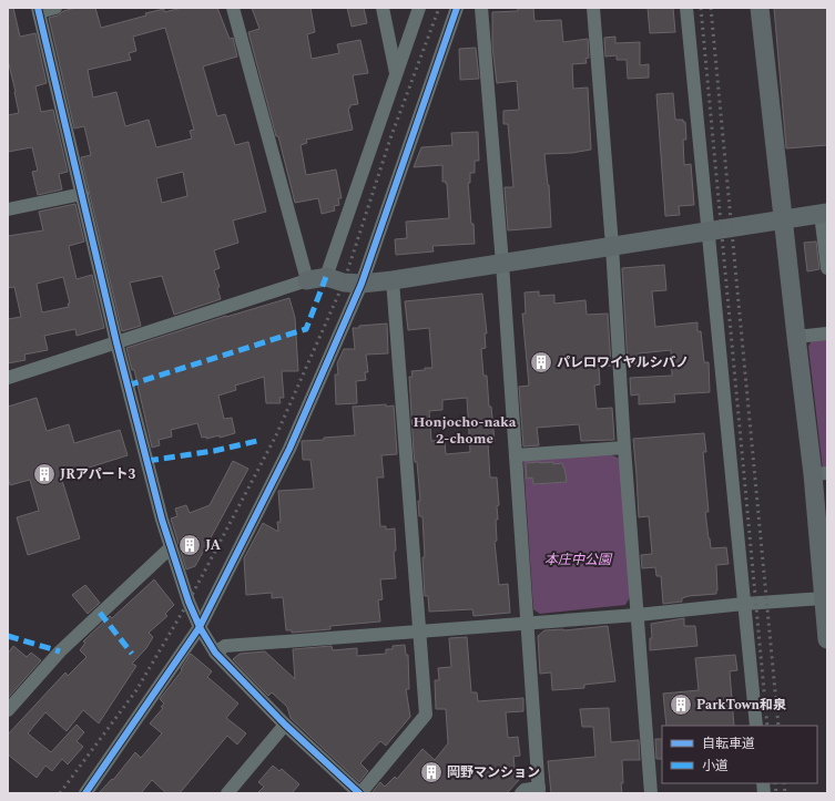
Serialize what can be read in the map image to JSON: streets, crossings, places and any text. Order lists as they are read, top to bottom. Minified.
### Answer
{"districts":["Honjocho-naka 2-chome"],"parks":["本庄中公園"],"places":{"building":["パレロワイヤルシバノ","JRアパート3","JA","ParkTown和泉","岡野マンション"]},"legend":["自転車道","小道"]}
